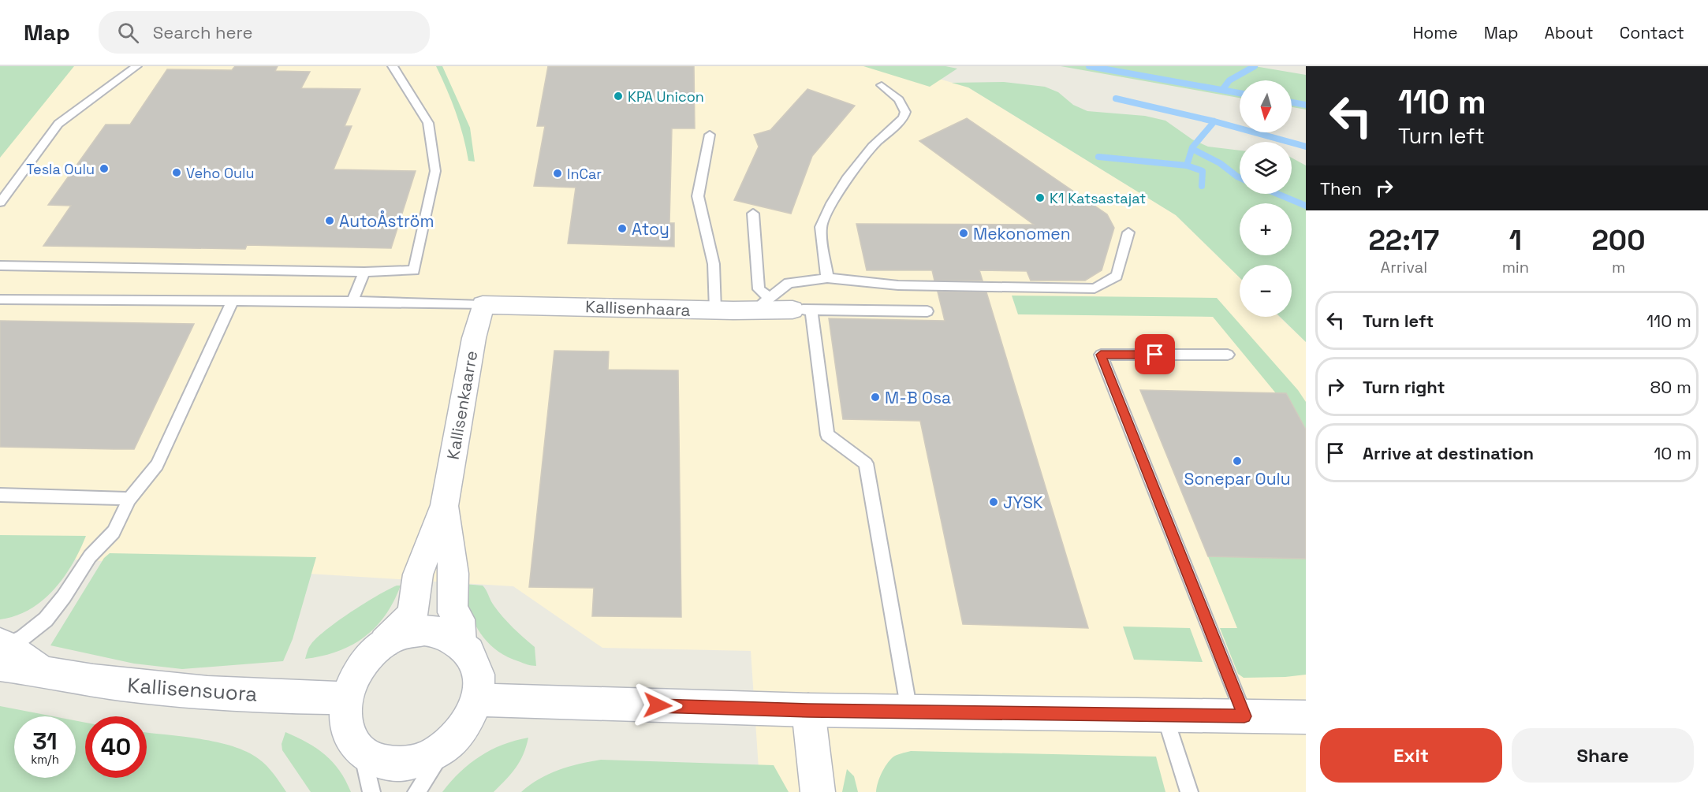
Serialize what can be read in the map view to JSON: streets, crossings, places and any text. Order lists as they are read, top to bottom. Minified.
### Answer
{"streets":{"street":["Kallisenhaara","Kallisenkaarre","Kallisensuora"]},"crossings":[["Kallisenhaara","Kallisenkaarre"],["Kallisenkaarre","Kallisensuora"]],"places":["KPA Unicon","Tesla Oulu","Veho Oulu","InCar","K1 Katsastajat","AutoÅström","Atoy","Mekonomen","M-B Osa","Sonepar Oulu","JYSK"],"north":"bottom","page":{"header":"Map","search":"Search here","nav":["Home","Map","About","Contact"],"turn":["110 m","Turn left"],"map_buttons":["+","−"],"then":"Then","eta":["22:17","Arrival","1","min","200","m"],"list":[{"name":"Turn left","value":"110 m"},{"name":"Turn right","value":"80 m"},{"name":"Arrive at destination","value":"10 m"}],"speed":"31 km/h","limit":"40","buttons":["Exit","Share"]}}
